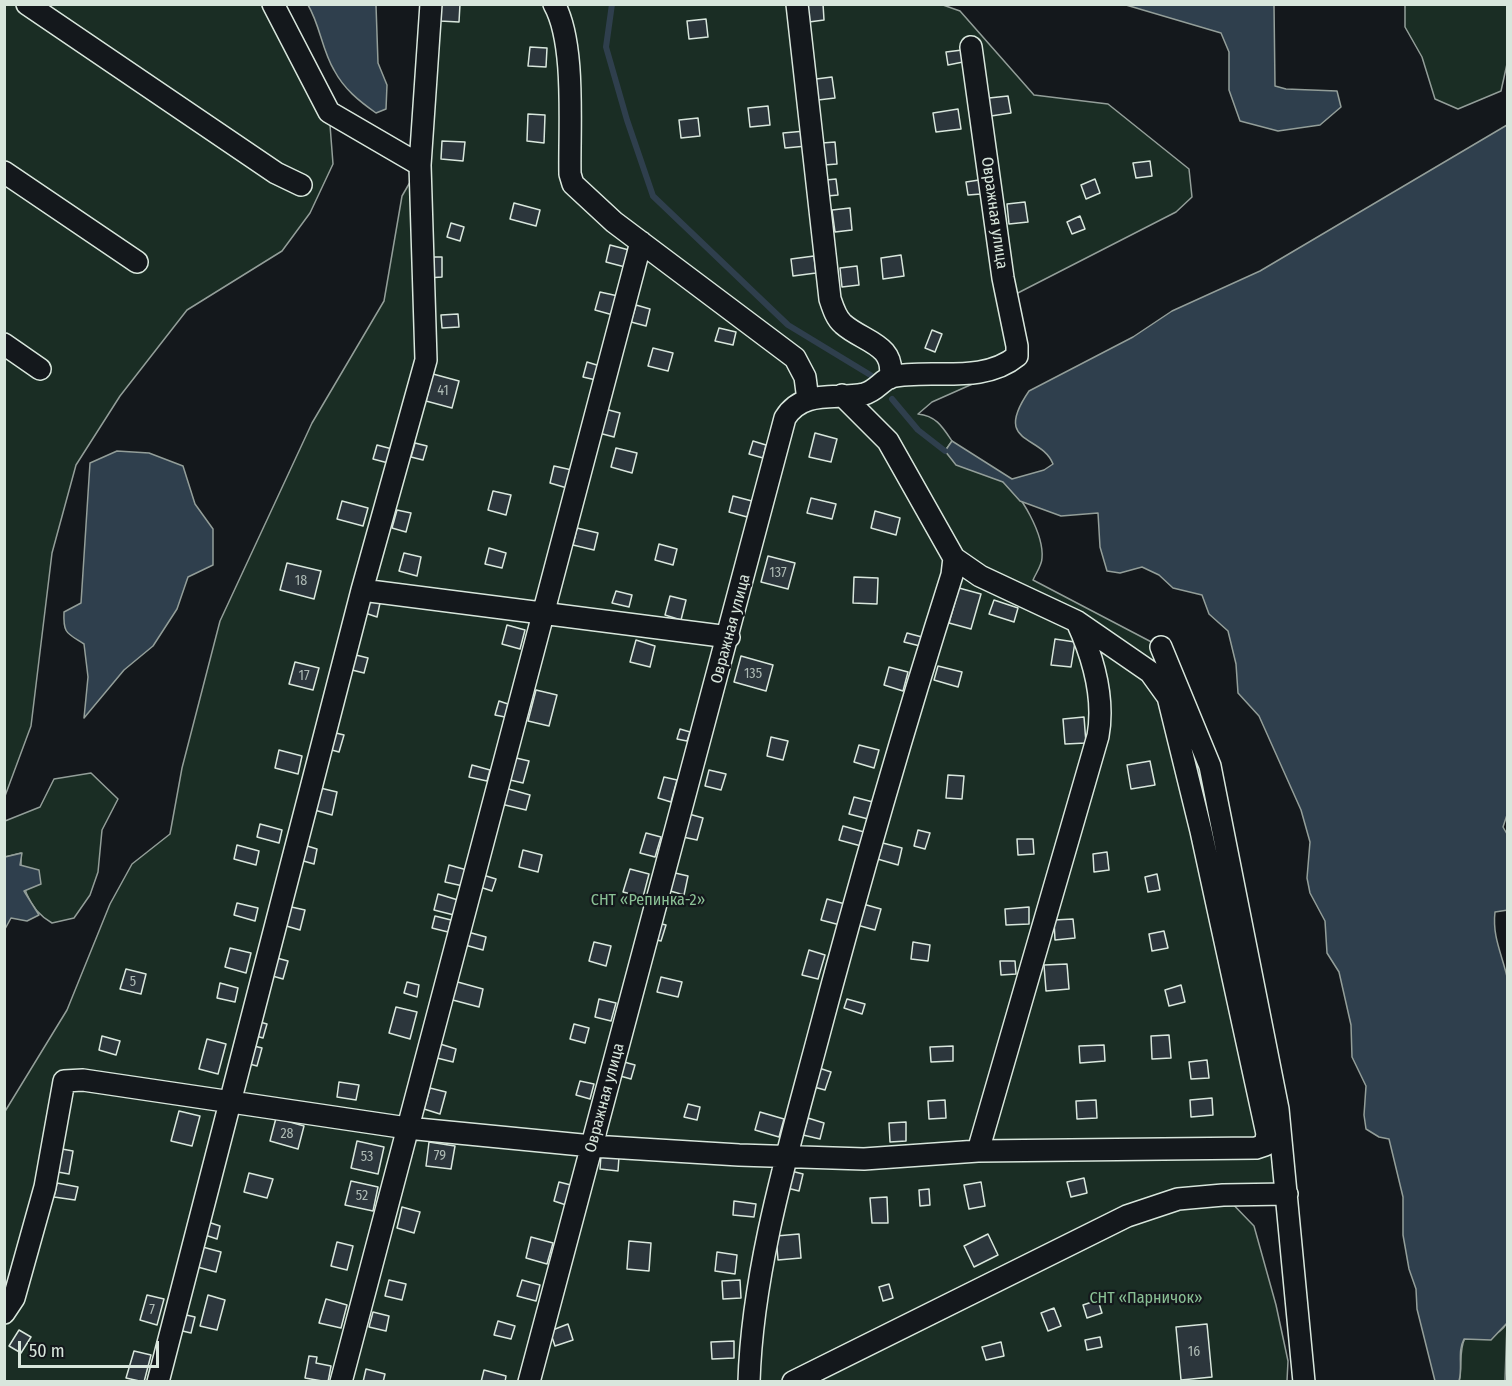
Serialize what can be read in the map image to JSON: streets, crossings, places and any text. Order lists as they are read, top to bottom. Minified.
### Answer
{"streets":{"street":["Овражная улица"]},"parks":["СНТ «Репинка-2»","СНТ «Парничок»"],"house_numbers":["41","137","18","135","17","5","28","79","53","52","7","16"],"scale_bar":"50 m"}
